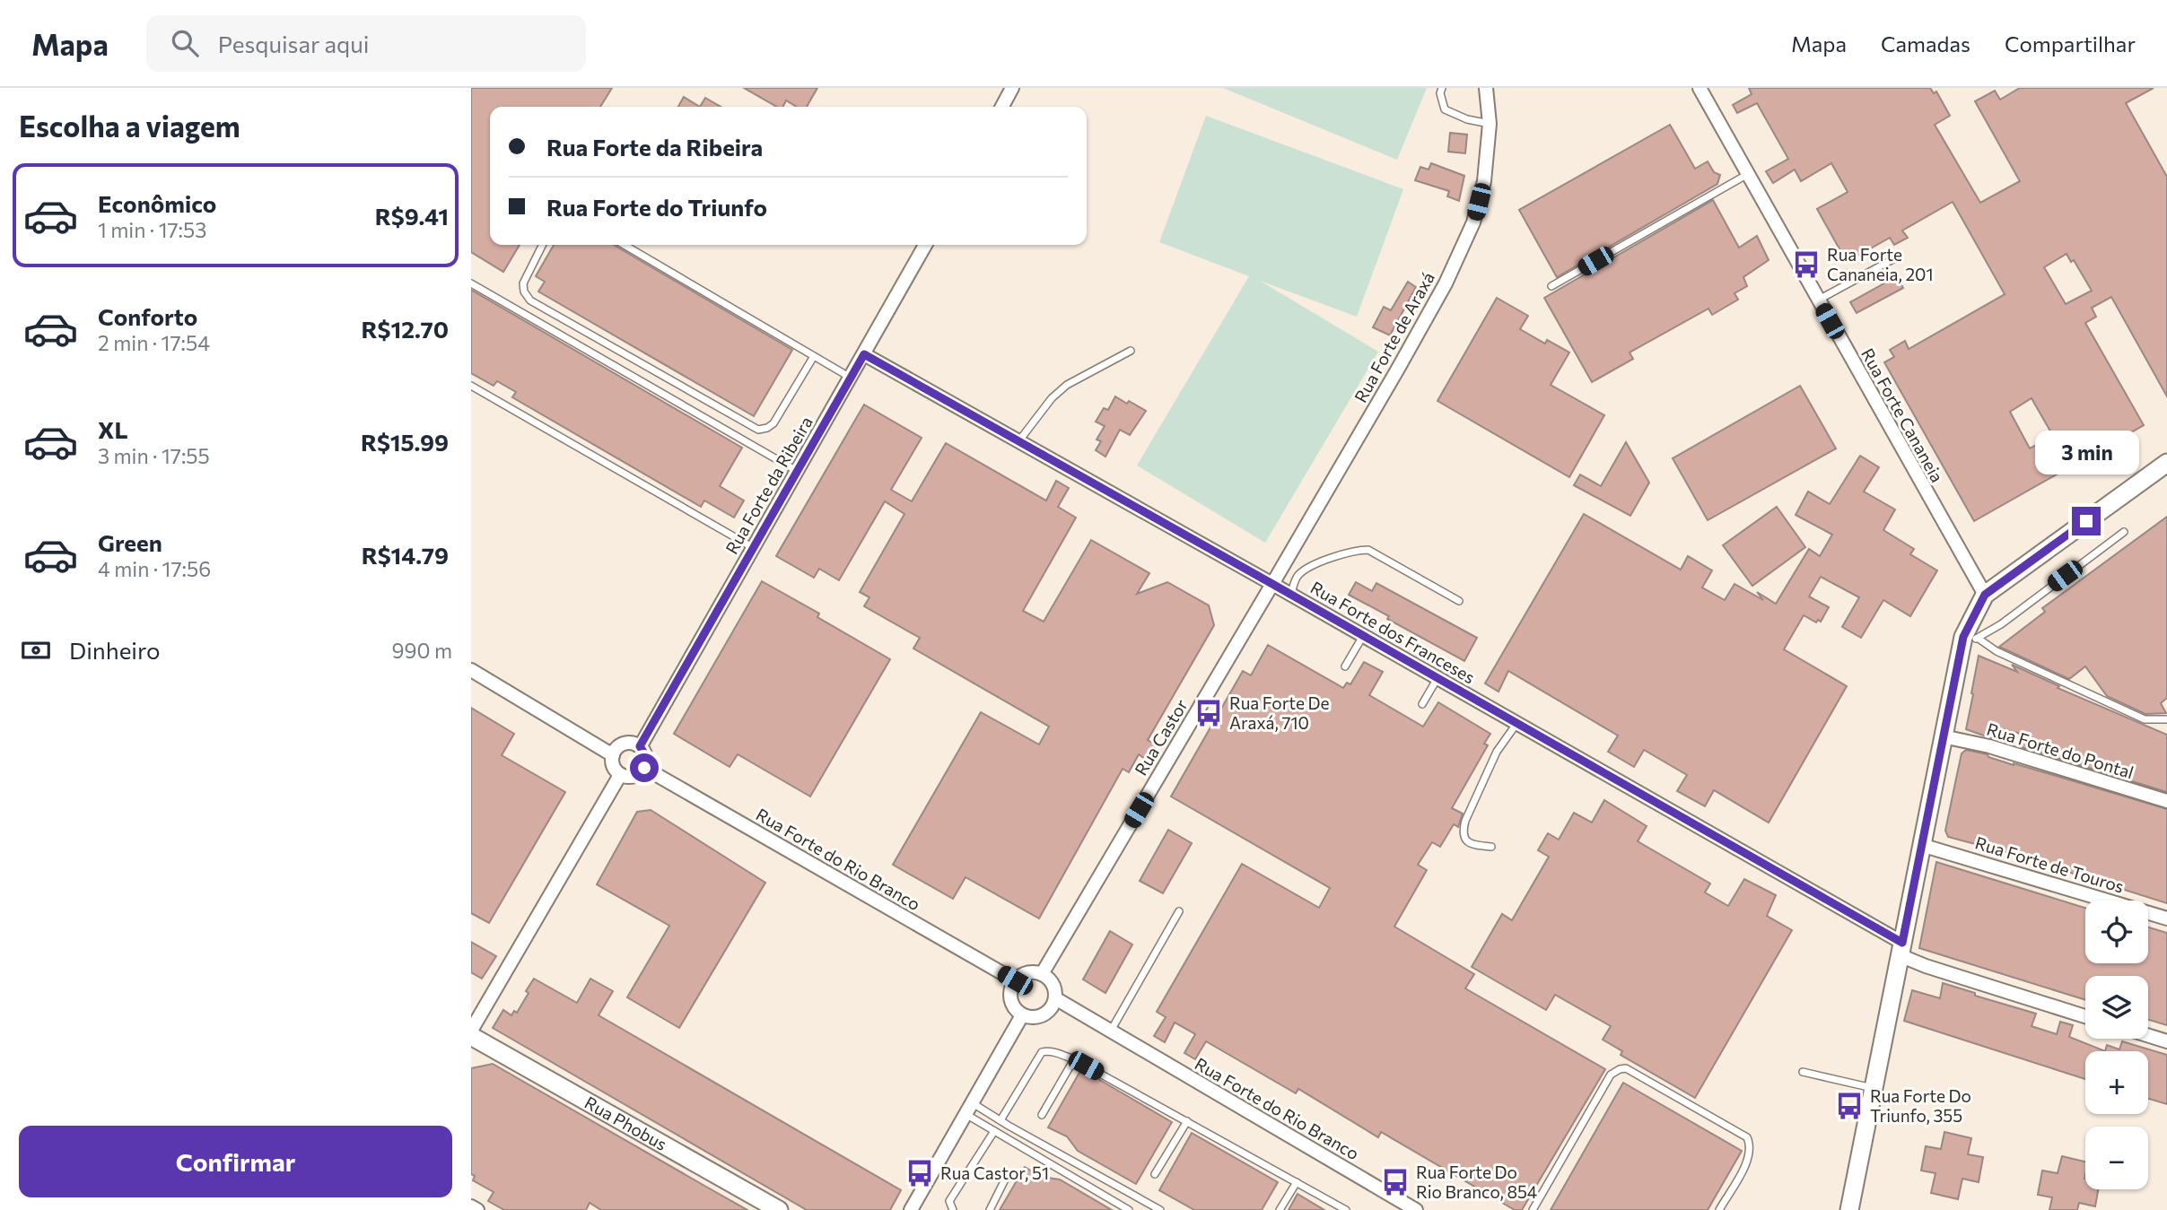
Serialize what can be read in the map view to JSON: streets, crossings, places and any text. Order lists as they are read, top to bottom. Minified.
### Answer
{"streets":{"street":["Rua Forte de Araxá","Rua Forte Cananeia","Rua Forte da Ribeira","Rua Forte dos Franceses","Rua Castor","Rua Forte do Pontal","Rua Forte do Rio Branco","Rua Forte de Touros","Rua Phobus"]},"crossings":[["Rua Forte de Araxá","Rua Forte dos Franceses"],["Rua Forte de Araxá","Rua Castor"],["Rua Forte da Ribeira","Rua Forte dos Franceses"],["Rua Forte da Ribeira","Rua Forte do Rio Branco"],["Rua Forte dos Franceses","Rua Castor"],["Rua Castor","Rua Forte do Rio Branco"]],"places":{"bus stop":["Rua Forte Cananeia, 201","Rua Forte De Araxá, 710","Rua Forte Do Triunfo, 355","Rua Castor, 51","Rua Forte Do Rio Branco, 854"]},"page":{"header":"Mapa","search":"Pesquisar aqui","nav":["Mapa","Camadas","Compartilhar"],"heading":"Escolha a viagem","banner":["Rua Forte da Ribeira","Rua Forte do Triunfo"],"list":[{"name":"Econômico","note":"1 min · 17:53","value":"R$9.41"},{"name":"Conforto","note":"2 min · 17:54","value":"R$12.70"},{"name":"XL","note":"3 min · 17:55","value":"R$15.99"},{"name":"Green","note":"4 min · 17:56","value":"R$14.79"}],"bubble":"3 min","pay":["Dinheiro","990 m"],"map_buttons":["+","−"],"buttons":"Confirmar"}}
